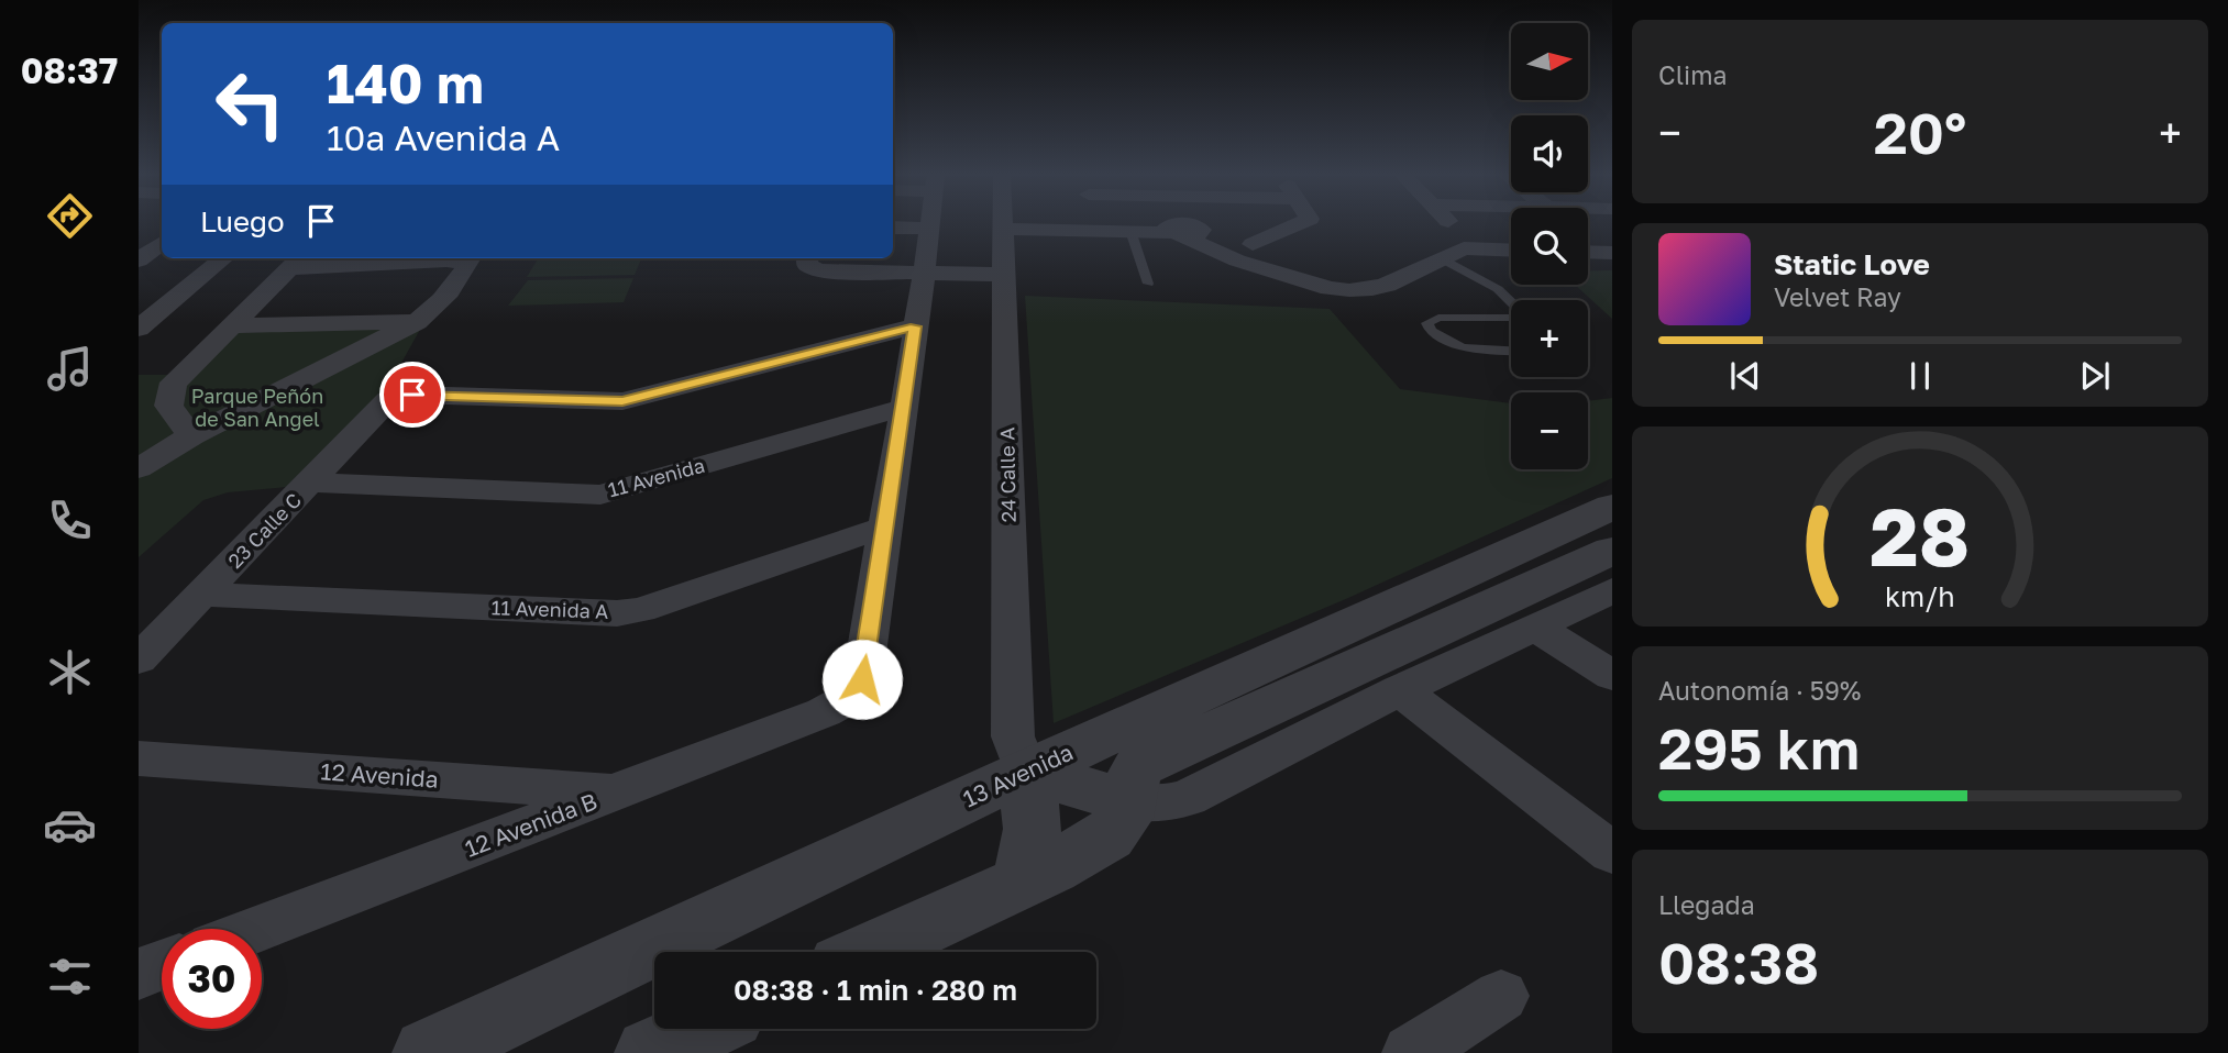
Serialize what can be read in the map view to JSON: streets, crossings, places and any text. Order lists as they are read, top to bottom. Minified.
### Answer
{"streets":{"street":["24 Calle A","11 Avenida","23 Calle C","11 Avenida A","12 Avenida","13 Avenida","12 Avenida B"]},"crossings":[["24 Calle A","13 Avenida"],["11 Avenida","23 Calle C"],["23 Calle C","11 Avenida A"],["11 Avenida A","12 Avenida B"],["12 Avenida","12 Avenida B"]],"parks":["Parque Peñón de San Angel"],"north":"right","page":{"tabs":"08:37","tile":["Clima",["Autonomía · 59%","295 km"],["Llegada","08:38"]],"map_buttons":["+","−"],"turn":["140 m","10a Avenida A"],"heat":["−","20°","+"],"then":"Luego","song":["Static Love","Velvet Ray"],"limit":"30","trip":"08:38 · 1 min · 280 m","gauge":["28","km/h"]}}
